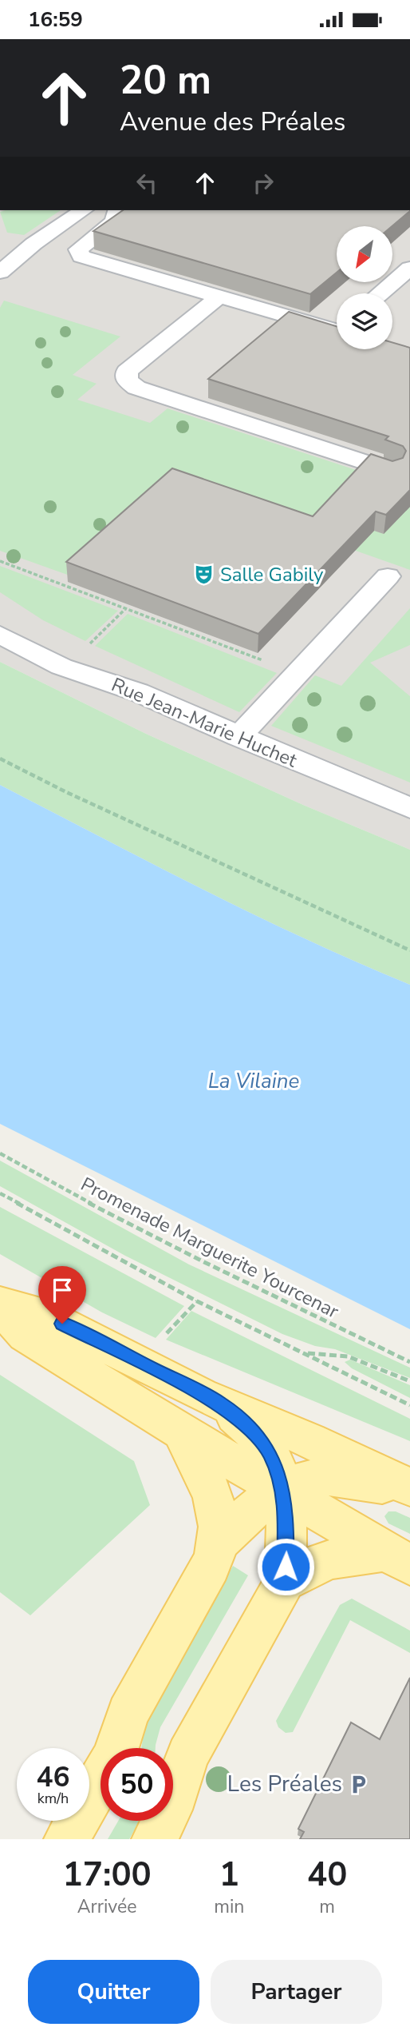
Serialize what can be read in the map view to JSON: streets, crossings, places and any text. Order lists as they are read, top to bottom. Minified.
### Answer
{"streets":{"street":["Rue Jean-Marie Huchet"],"path":["Promenade Marguerite Yourcenar"]},"water":["La Vilaine"],"places":{"theatre":["Salle Gabily"],"parking":["Les Préales"]},"north":"bottom left","page":{"status":"16:59","turn":["20 m","Avenue des Préales"],"speed":"46 km/h","limit":"50","eta":["17:00","Arrivée","1","min","40","m"],"buttons":["Quitter","Partager"]}}
